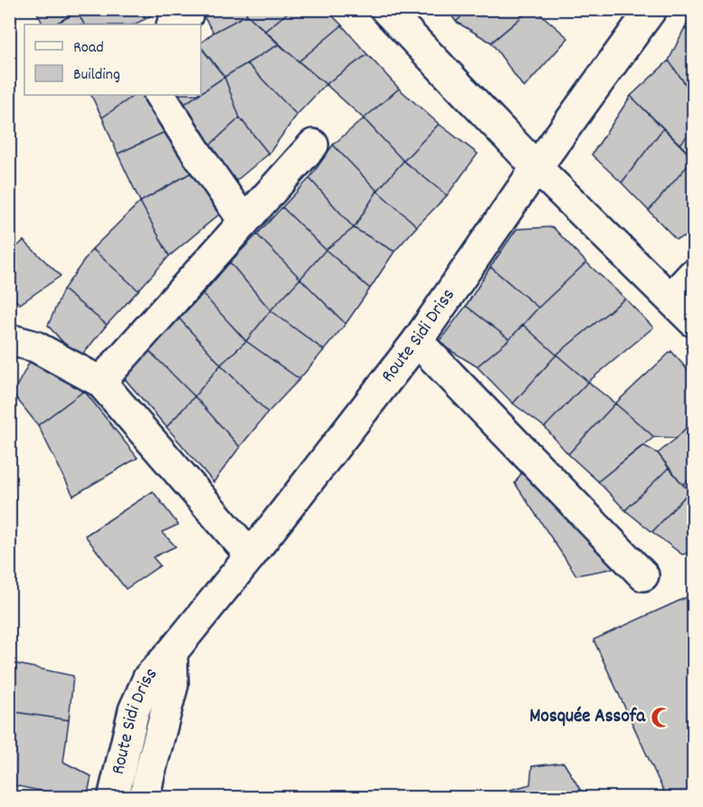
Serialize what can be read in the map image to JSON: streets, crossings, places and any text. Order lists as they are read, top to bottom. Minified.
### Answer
{"streets":{"street":["Route Sidi Driss"]},"places":{"mosque":["Mosquée Assofa"]},"legend":["Road","Building"]}
